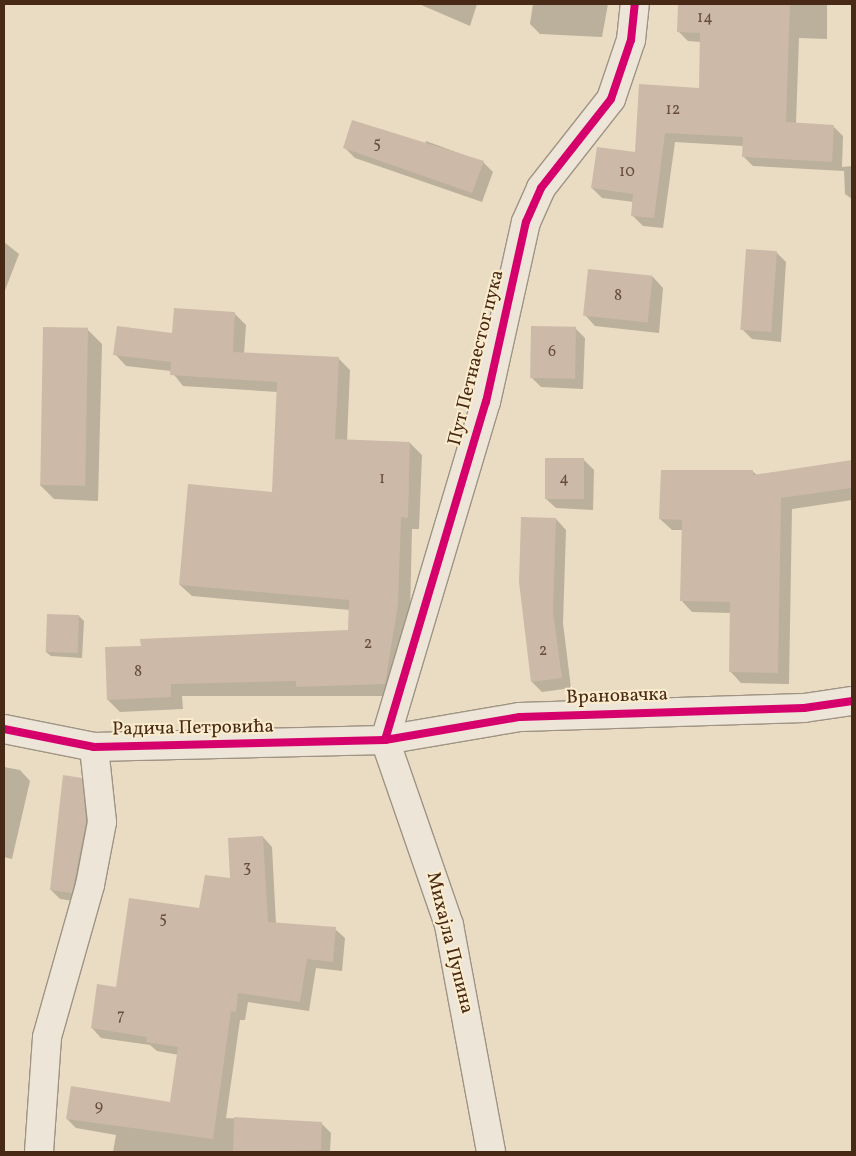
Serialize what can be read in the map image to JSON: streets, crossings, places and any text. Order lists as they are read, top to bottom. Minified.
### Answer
{"streets":{"street":["Пут Петнаестог пука","Врановачка","Радича Петровића","Михајла Пупина"]},"crossings":[["Пут Петнаестог пука","Врановачка"],["Пут Петнаестог пука","Радича Петровића"],["Пут Петнаестог пука","Михајла Пупина"],["Врановачка","Радича Петровића"],["Врановачка","Михајла Пупина"],["Радича Петровића","Михајла Пупина"]],"house_numbers":["14","12","5","10","8","6","1","4","2","2","8","3","5","7","9"]}
